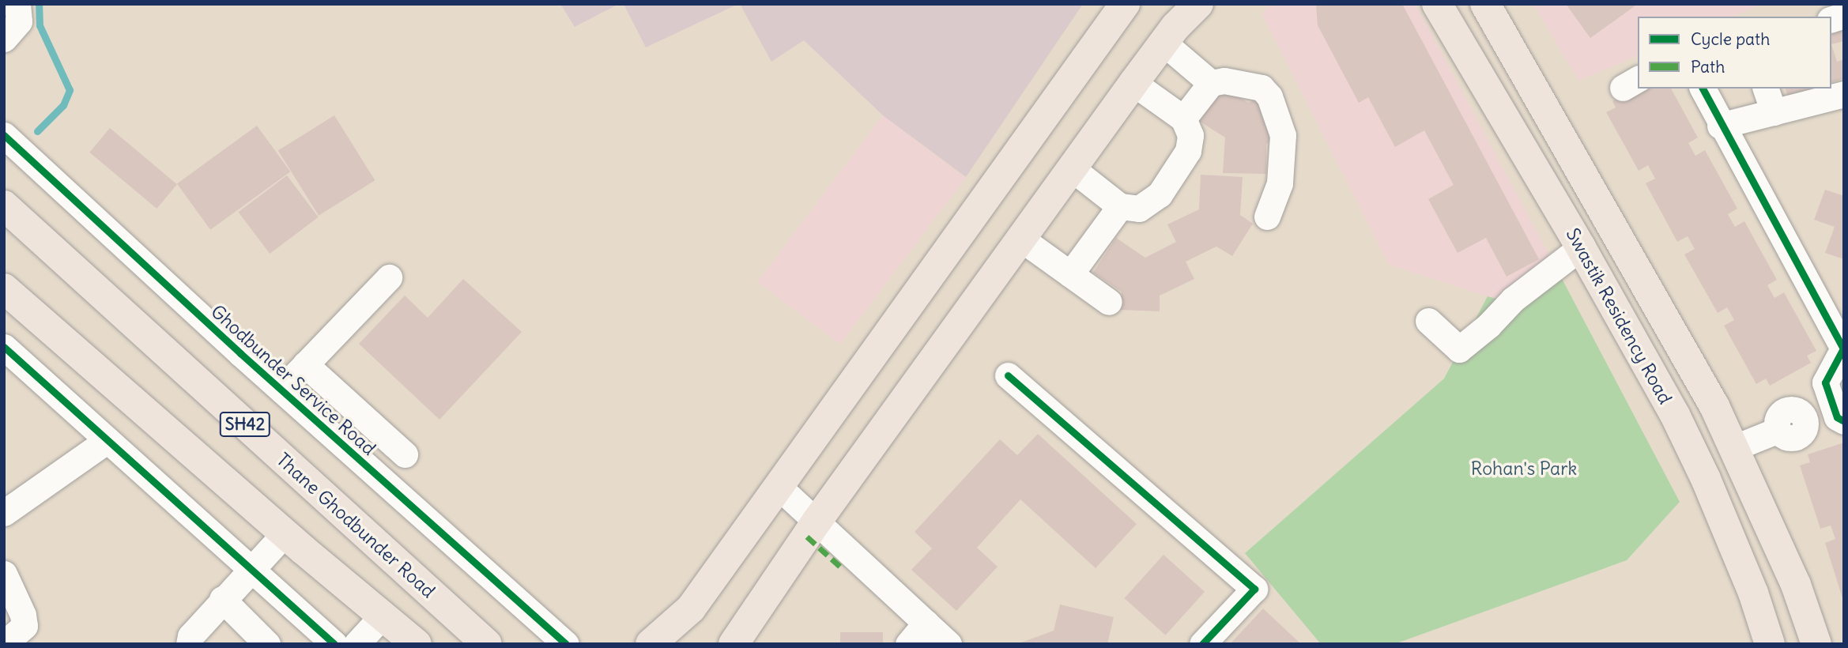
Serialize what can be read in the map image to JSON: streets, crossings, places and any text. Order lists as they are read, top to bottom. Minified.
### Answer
{"streets":{"main road":["Swastik Residency Road","SH42","Thane Ghodbunder Road"],"street":["Ghodbunder Service Road"]},"parks":["Rohan's Park"],"legend":["Cycle path","Path"]}
